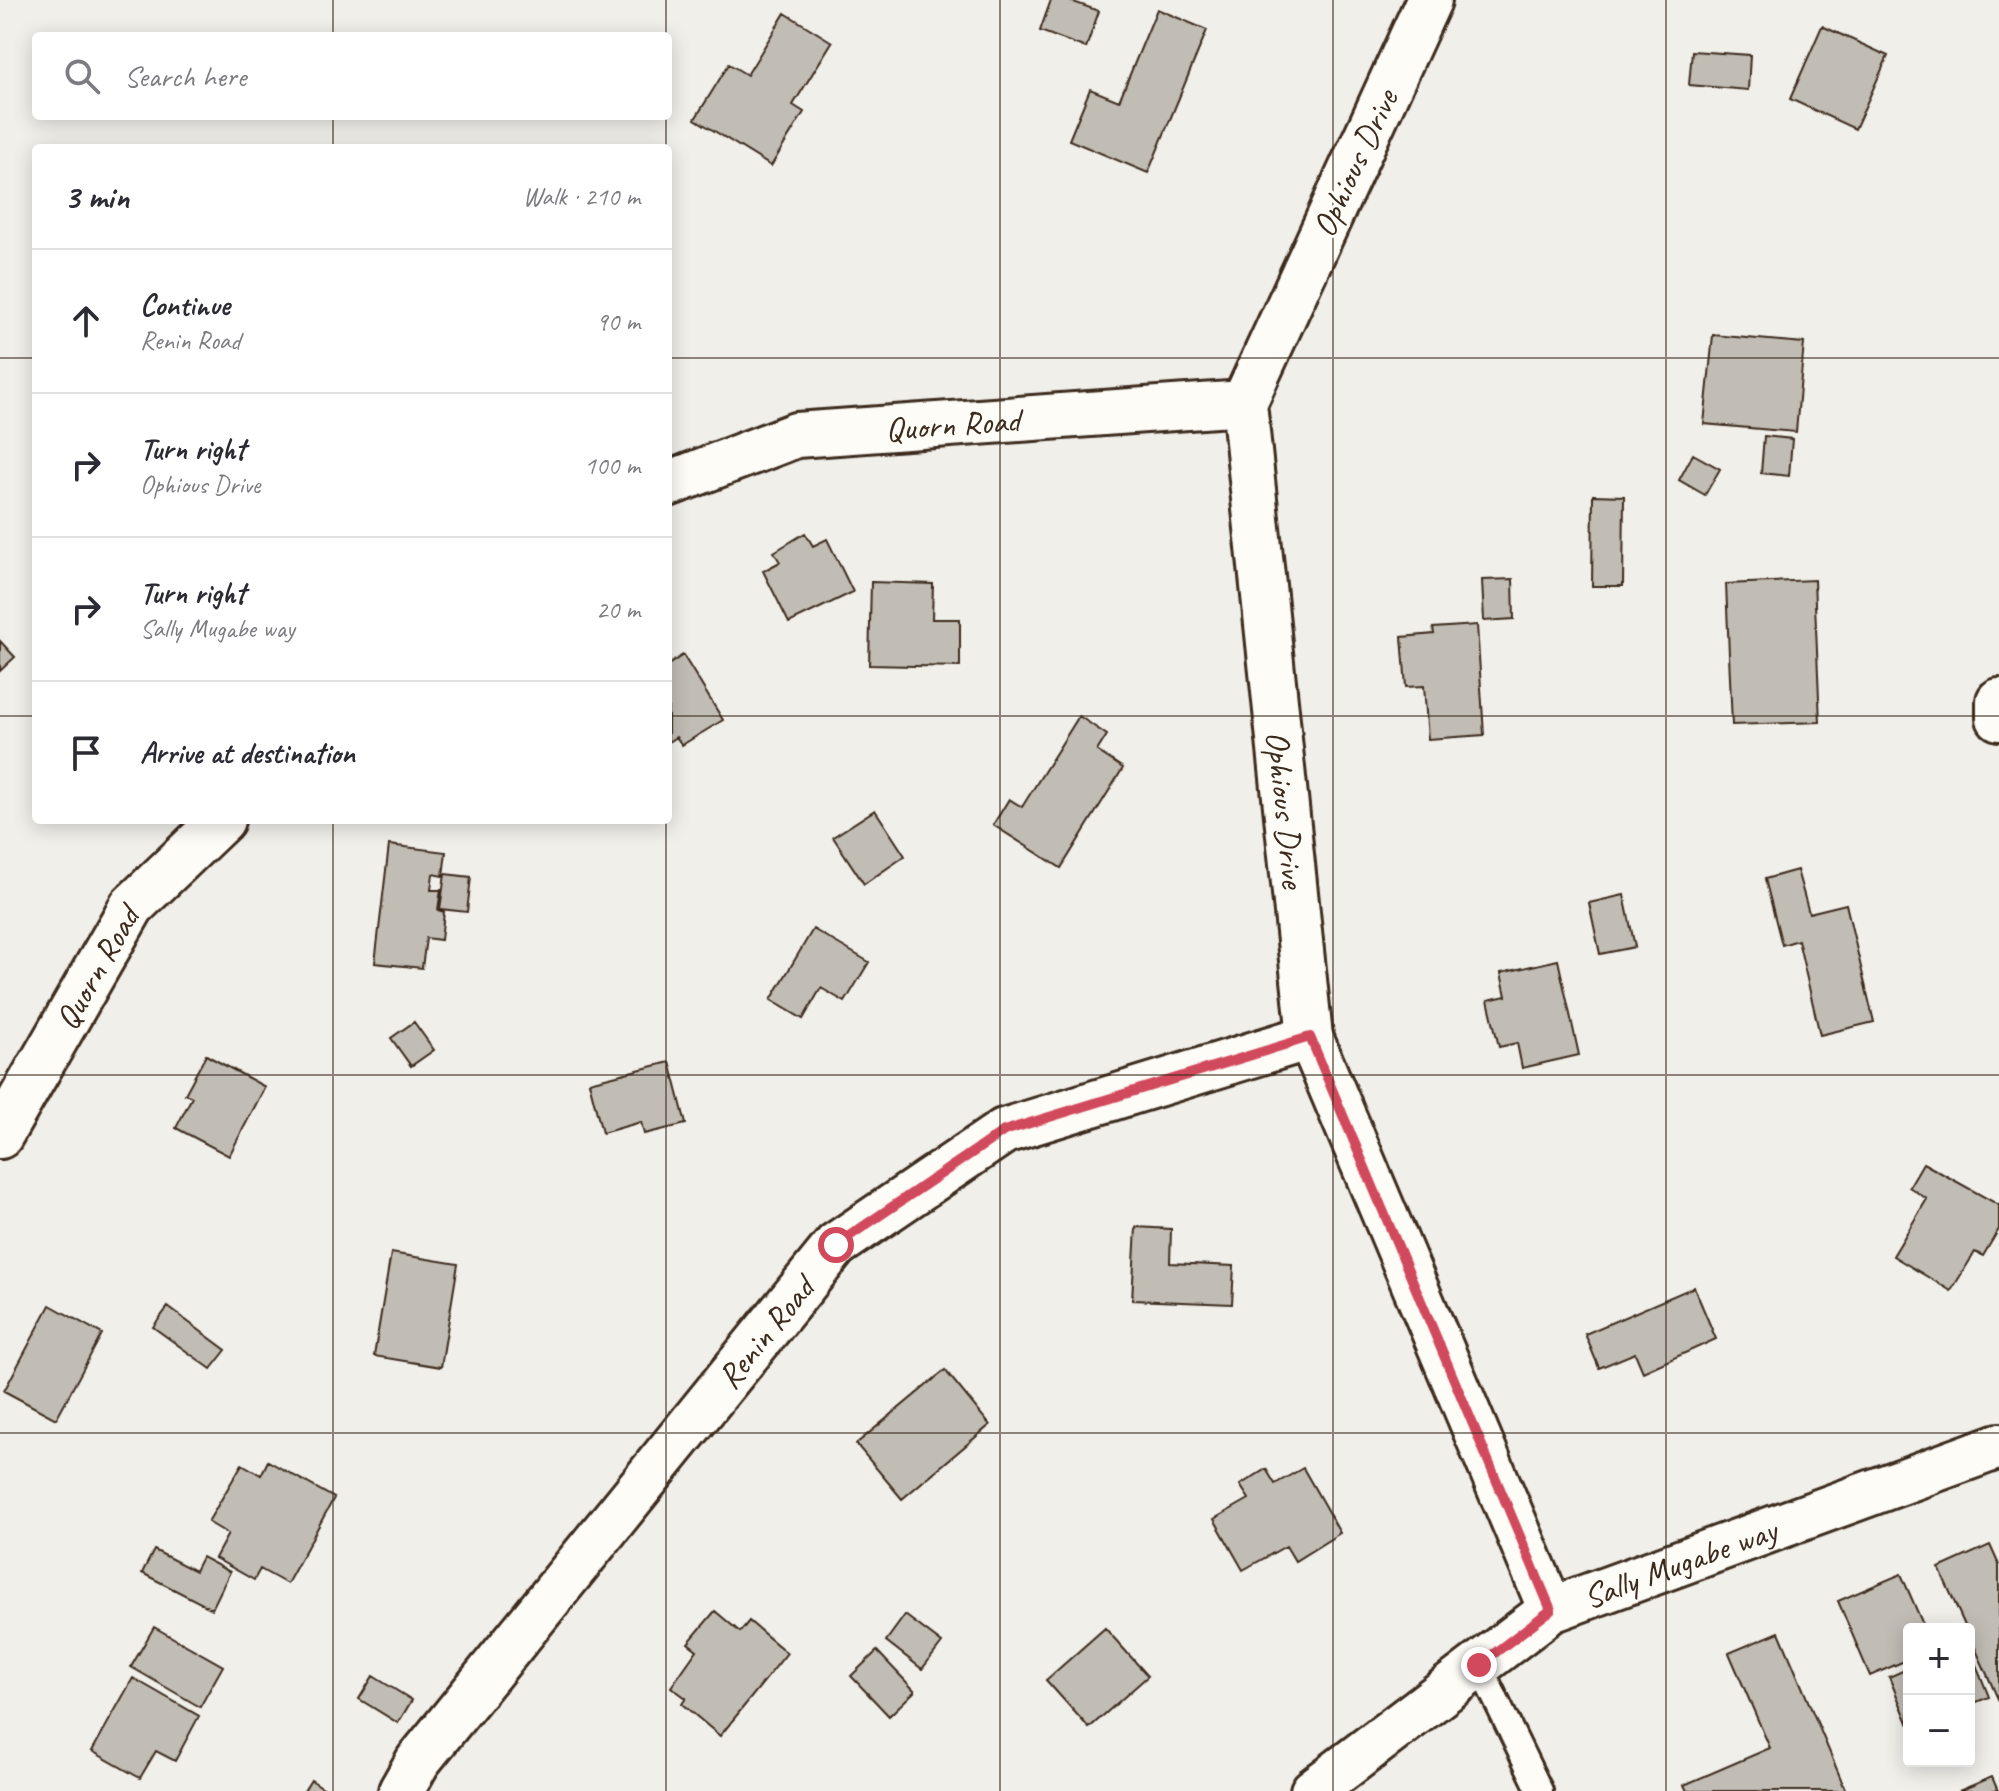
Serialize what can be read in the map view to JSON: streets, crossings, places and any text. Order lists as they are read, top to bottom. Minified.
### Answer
{"streets":{"street":["Ophious Drive","Quorn Road","Renin Road","Sally Mugabe way"]},"crossings":[["Ophious Drive","Quorn Road"],["Ophious Drive","Renin Road"],["Ophious Drive","Sally Mugabe way"]],"page":{"search":"Search here","heading":["3 min","Walk · 210 m"],"list":[["Continue","Renin Road","90 m"],["Turn right","Ophious Drive","100 m"],["Turn right","Sally Mugabe way","20 m"],"Arrive at destination"],"map_buttons":["+","−"]}}
